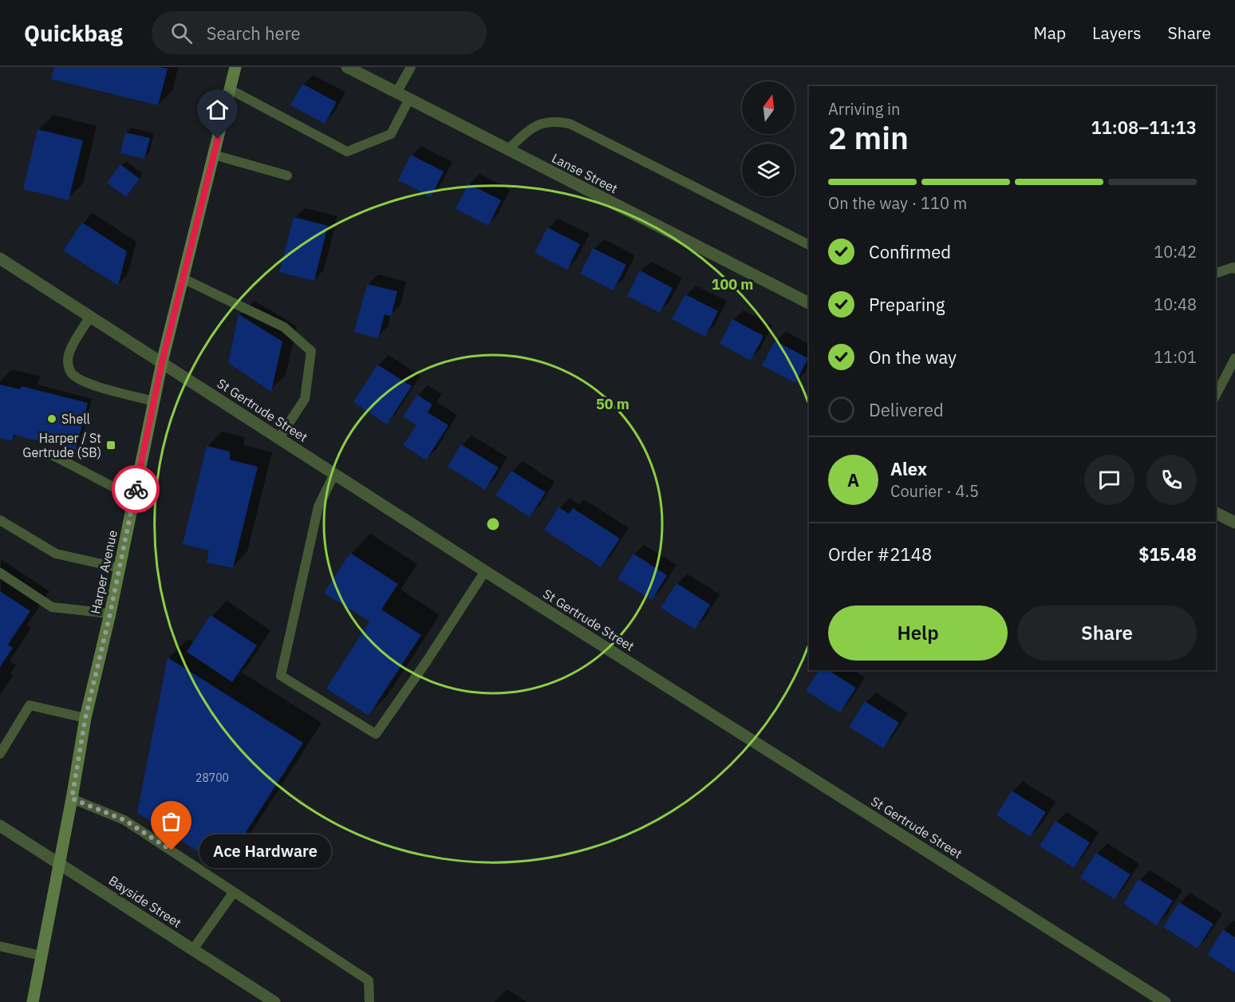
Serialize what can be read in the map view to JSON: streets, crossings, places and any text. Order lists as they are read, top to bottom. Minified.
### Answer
{"streets":{"main road":["Harper Avenue"],"street":["Lanse Street","St Gertrude Street","Bayside Street"]},"crossings":[["St Gertrude Street","Harper Avenue"],["Harper Avenue","Bayside Street"]],"places":{"other":["Shell","Ace Hardware"],"transit":["Harper / St Gertrude (SB)"]},"house_numbers":["28700"],"north":"top","page":{"header":"Quickbag","search":"Search here","nav":["Map","Layers","Share"],"heading":["2 min","Arriving in","11:08–11:13"],"panel":["Alex","Courier · 4.5","Order #2148","$15.48"],"bar":"On the way · 110 m","list":[["Confirmed","10:42"],["Preparing","10:48"],["On the way","11:01"],"Delivered"],"round":"A","buttons":["Help","Share"],"bubble":"Ace Hardware"},"rings":["100 m","50 m"]}
